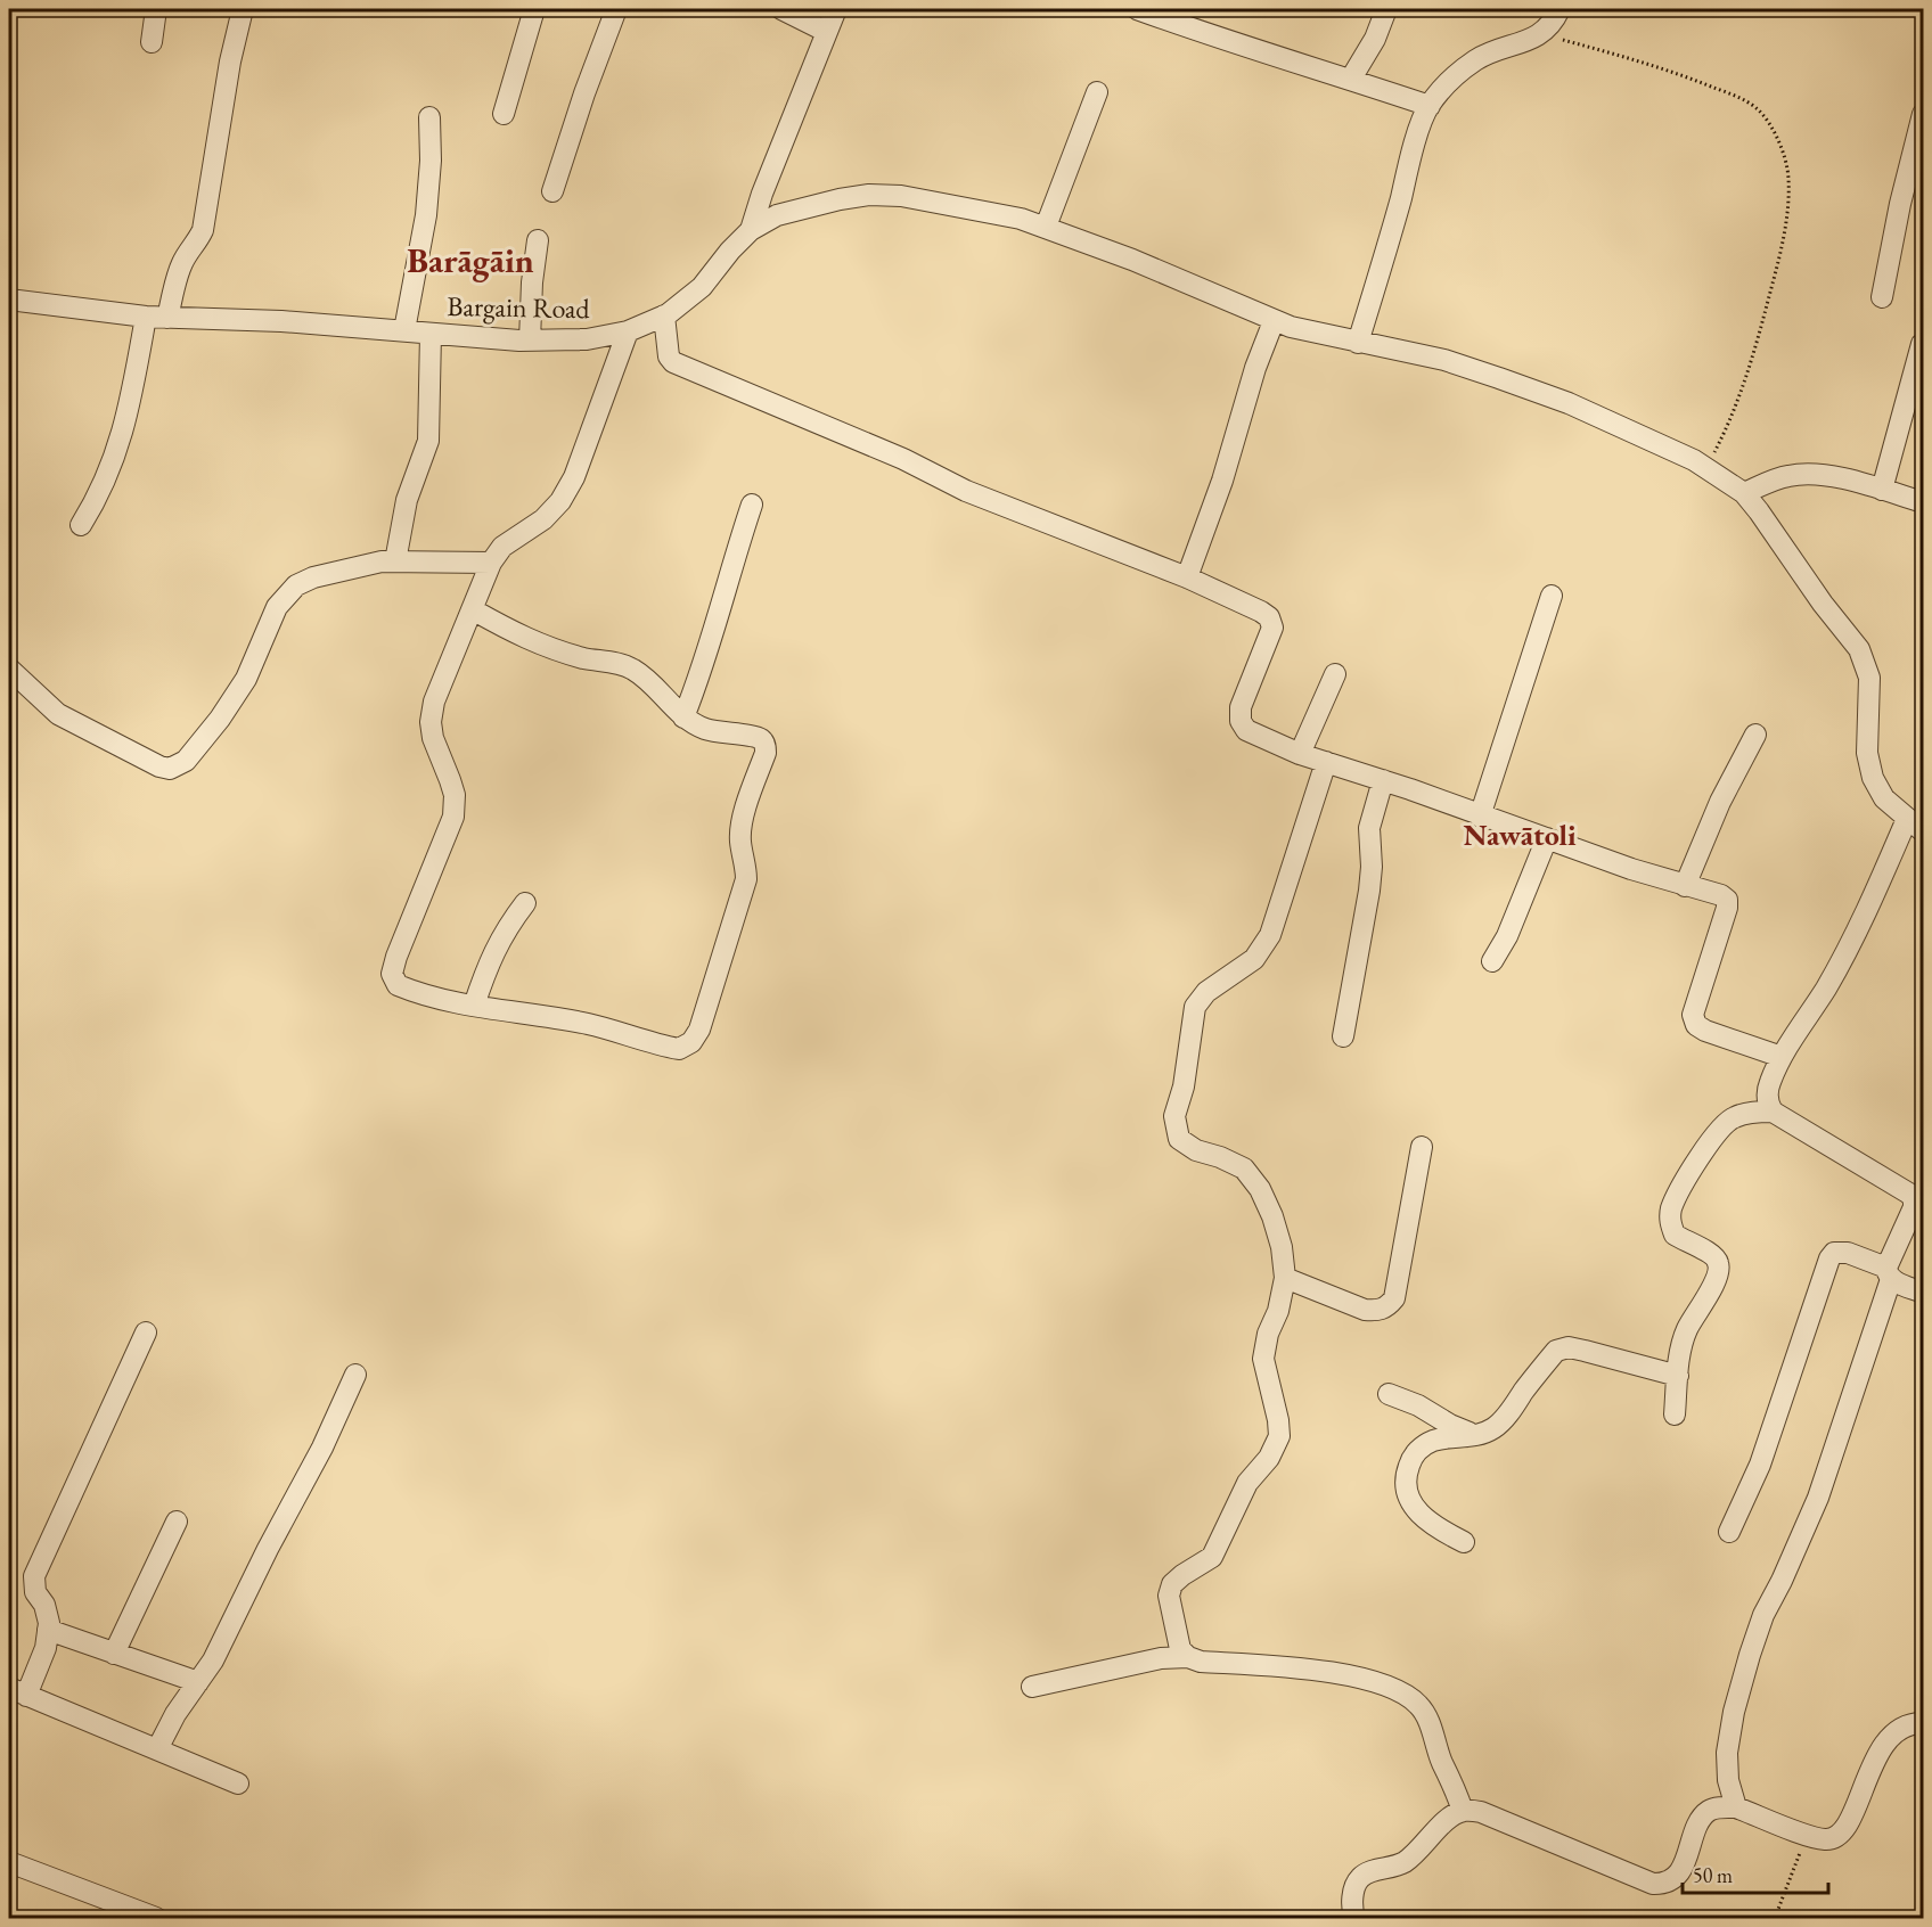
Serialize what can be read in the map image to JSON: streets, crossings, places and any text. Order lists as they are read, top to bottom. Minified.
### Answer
{"streets":{"street":["Bargain Road"]},"districts":["Barāgāin","Nawātoli"],"scale_bar":"50 m"}
